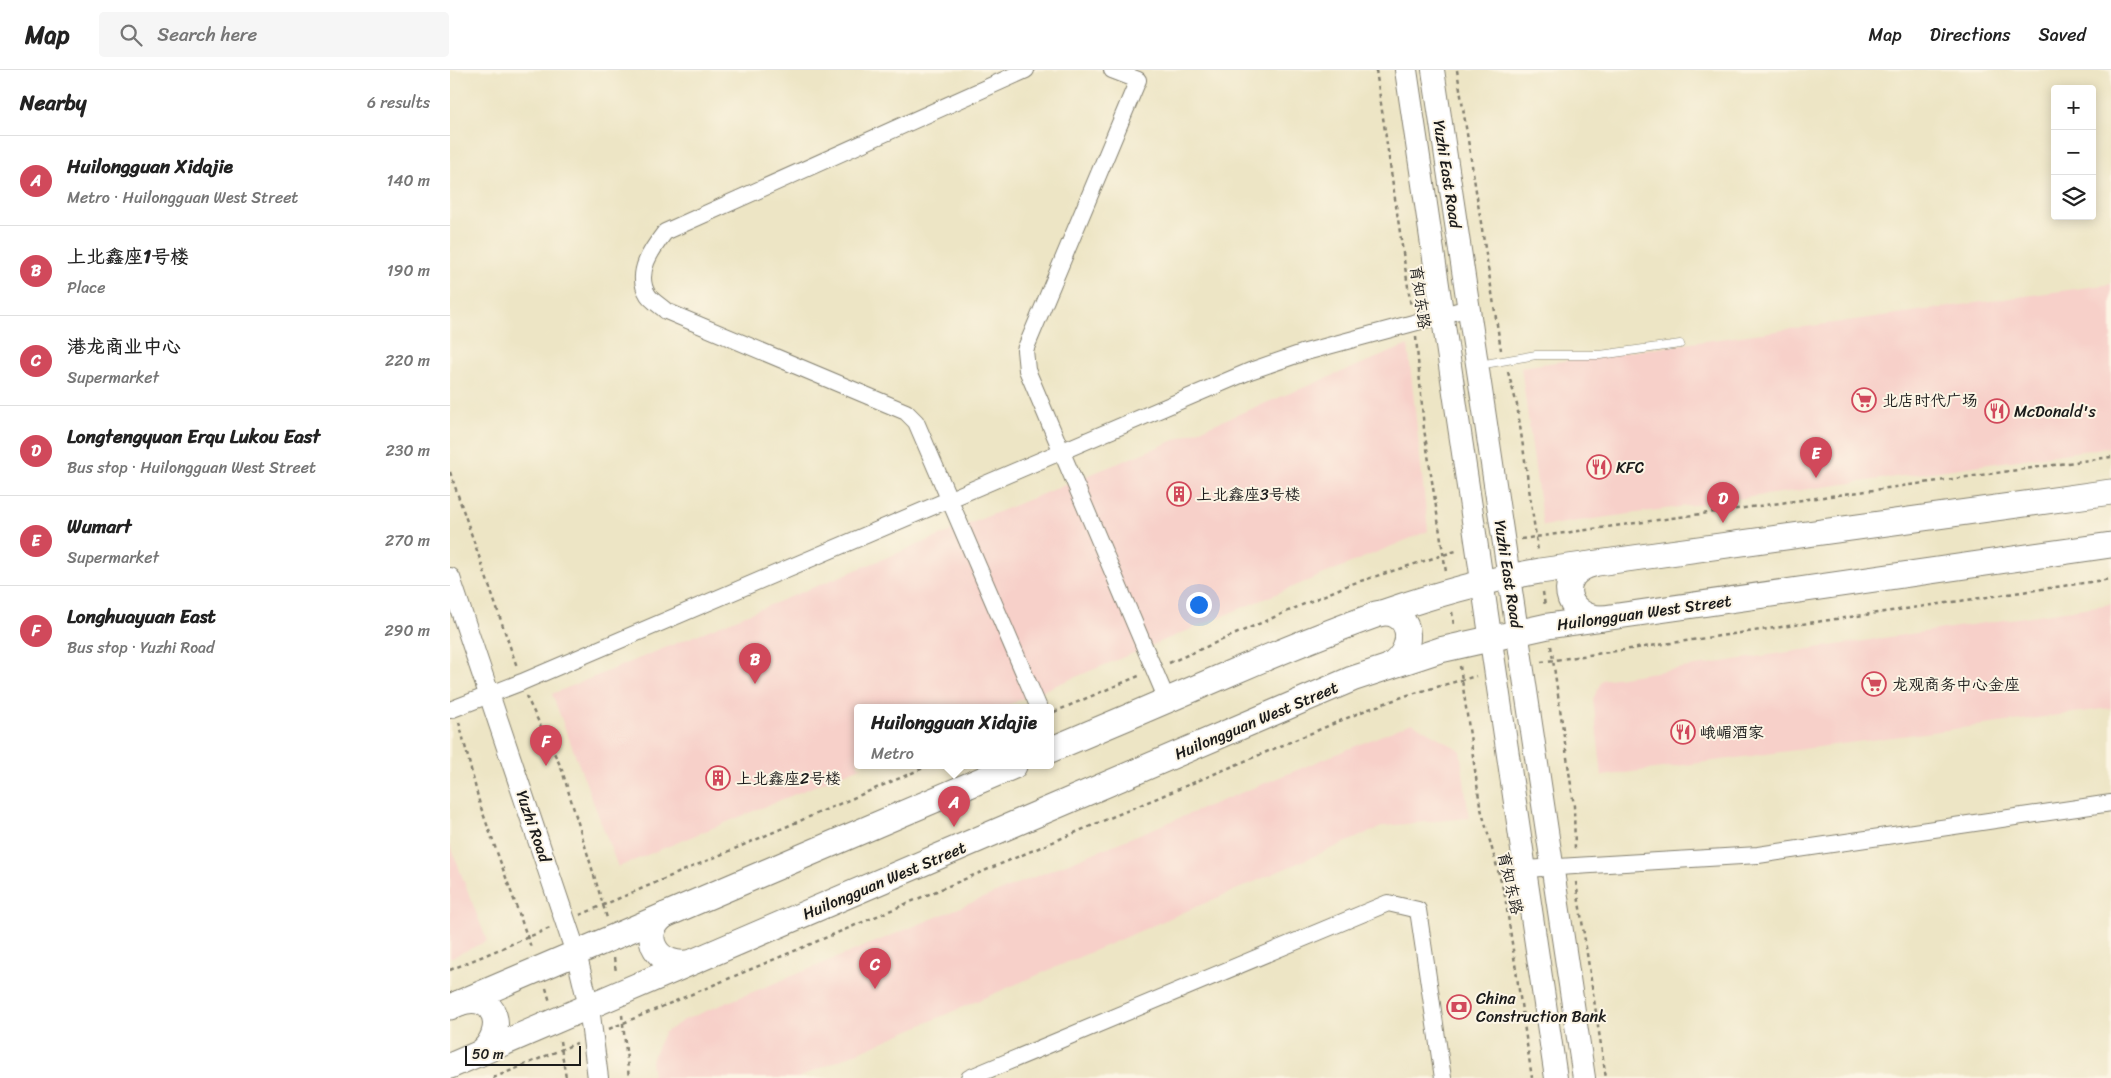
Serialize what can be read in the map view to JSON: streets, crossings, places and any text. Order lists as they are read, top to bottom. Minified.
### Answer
{"streets":{"main road":["Yuzhi East Road","Huilongguan West Street"],"street":["Yuzhi Road"],"path":["育知东路"]},"crossings":[["Yuzhi East Road","Huilongguan West Street"],["Huilongguan West Street","Yuzhi Road"]],"places":{"supermarket":["北店时代广场","龙观商务中心金座"],"restaurant":["McDonald's","KFC","峨嵋酒家"],"building":["上北鑫座3号楼","上北鑫座2号楼"],"bank":["China Construction Bank"]},"scale_bar":"50 m","page":{"header":"Map","search":"Search here","nav":["Map","Directions","Saved"],"heading":["Nearby","6 results"],"map_buttons":["+","−"],"list":[{"mark":"A","name":"Huilongguan Xidajie","note":"Metro · Huilongguan West Street","value":"140 m"},{"mark":"B","name":"上北鑫座1号楼","note":"Place","value":"190 m"},{"mark":"C","name":"港龙商业中心","note":"Supermarket","value":"220 m"},{"mark":"D","name":"Longtengyuan Erqu Lukou East","note":"Bus stop · Huilongguan West Street","value":"230 m"},{"mark":"E","name":"Wumart","note":"Supermarket","value":"270 m"},{"mark":"F","name":"Longhuayuan East","note":"Bus stop · Yuzhi Road","value":"290 m"}],"pins":["E","D","B","F","A","C"],"popup":["Huilongguan Xidajie","Metro"],"scale":"50 m"}}
